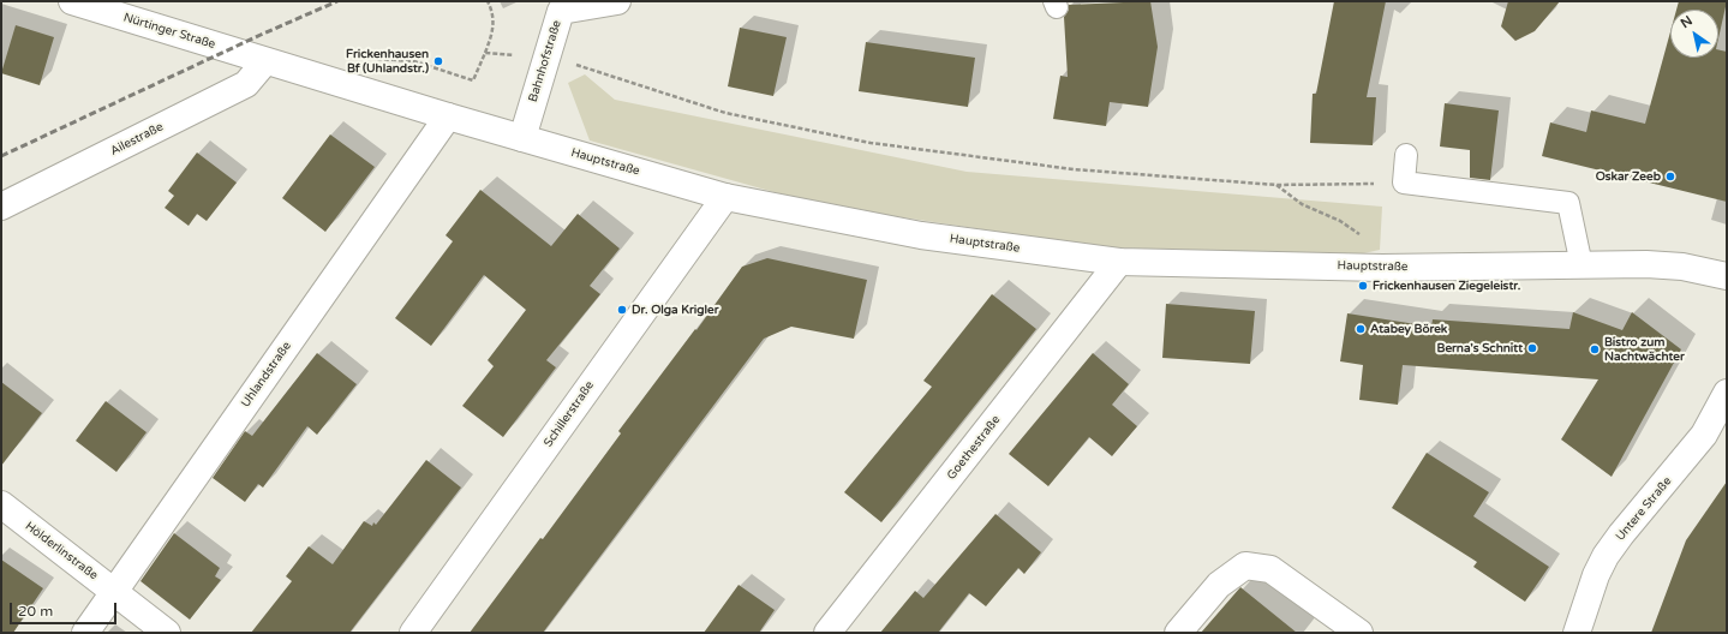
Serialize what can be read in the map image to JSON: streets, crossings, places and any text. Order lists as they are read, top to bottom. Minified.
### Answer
{"streets":{"street":["Nürtinger Straße","Bahnhofstraße","Ailestraße","Hauptstraße","Uhlandstraße","Schillerstraße","Goethestraße","Untere Straße","Hölderlinstraße"]},"crossings":[["Nürtinger Straße","Ailestraße"],["Nürtinger Straße","Hauptstraße"],["Bahnhofstraße","Hauptstraße"],["Ailestraße","Hauptstraße"],["Hauptstraße","Uhlandstraße"],["Hauptstraße","Schillerstraße"],["Hauptstraße","Goethestraße"],["Uhlandstraße","Hölderlinstraße"]],"places":["Frickenhausen Bf (Uhlandstr.)","Oskar Zeeb","Frickenhausen Ziegeleistr.","Dr. Olga Krigler","Atabey Börek","Berna's Schnitt","Bistro zum Nachtwächter"],"scale_bar":"20 m","north":"top left"}
